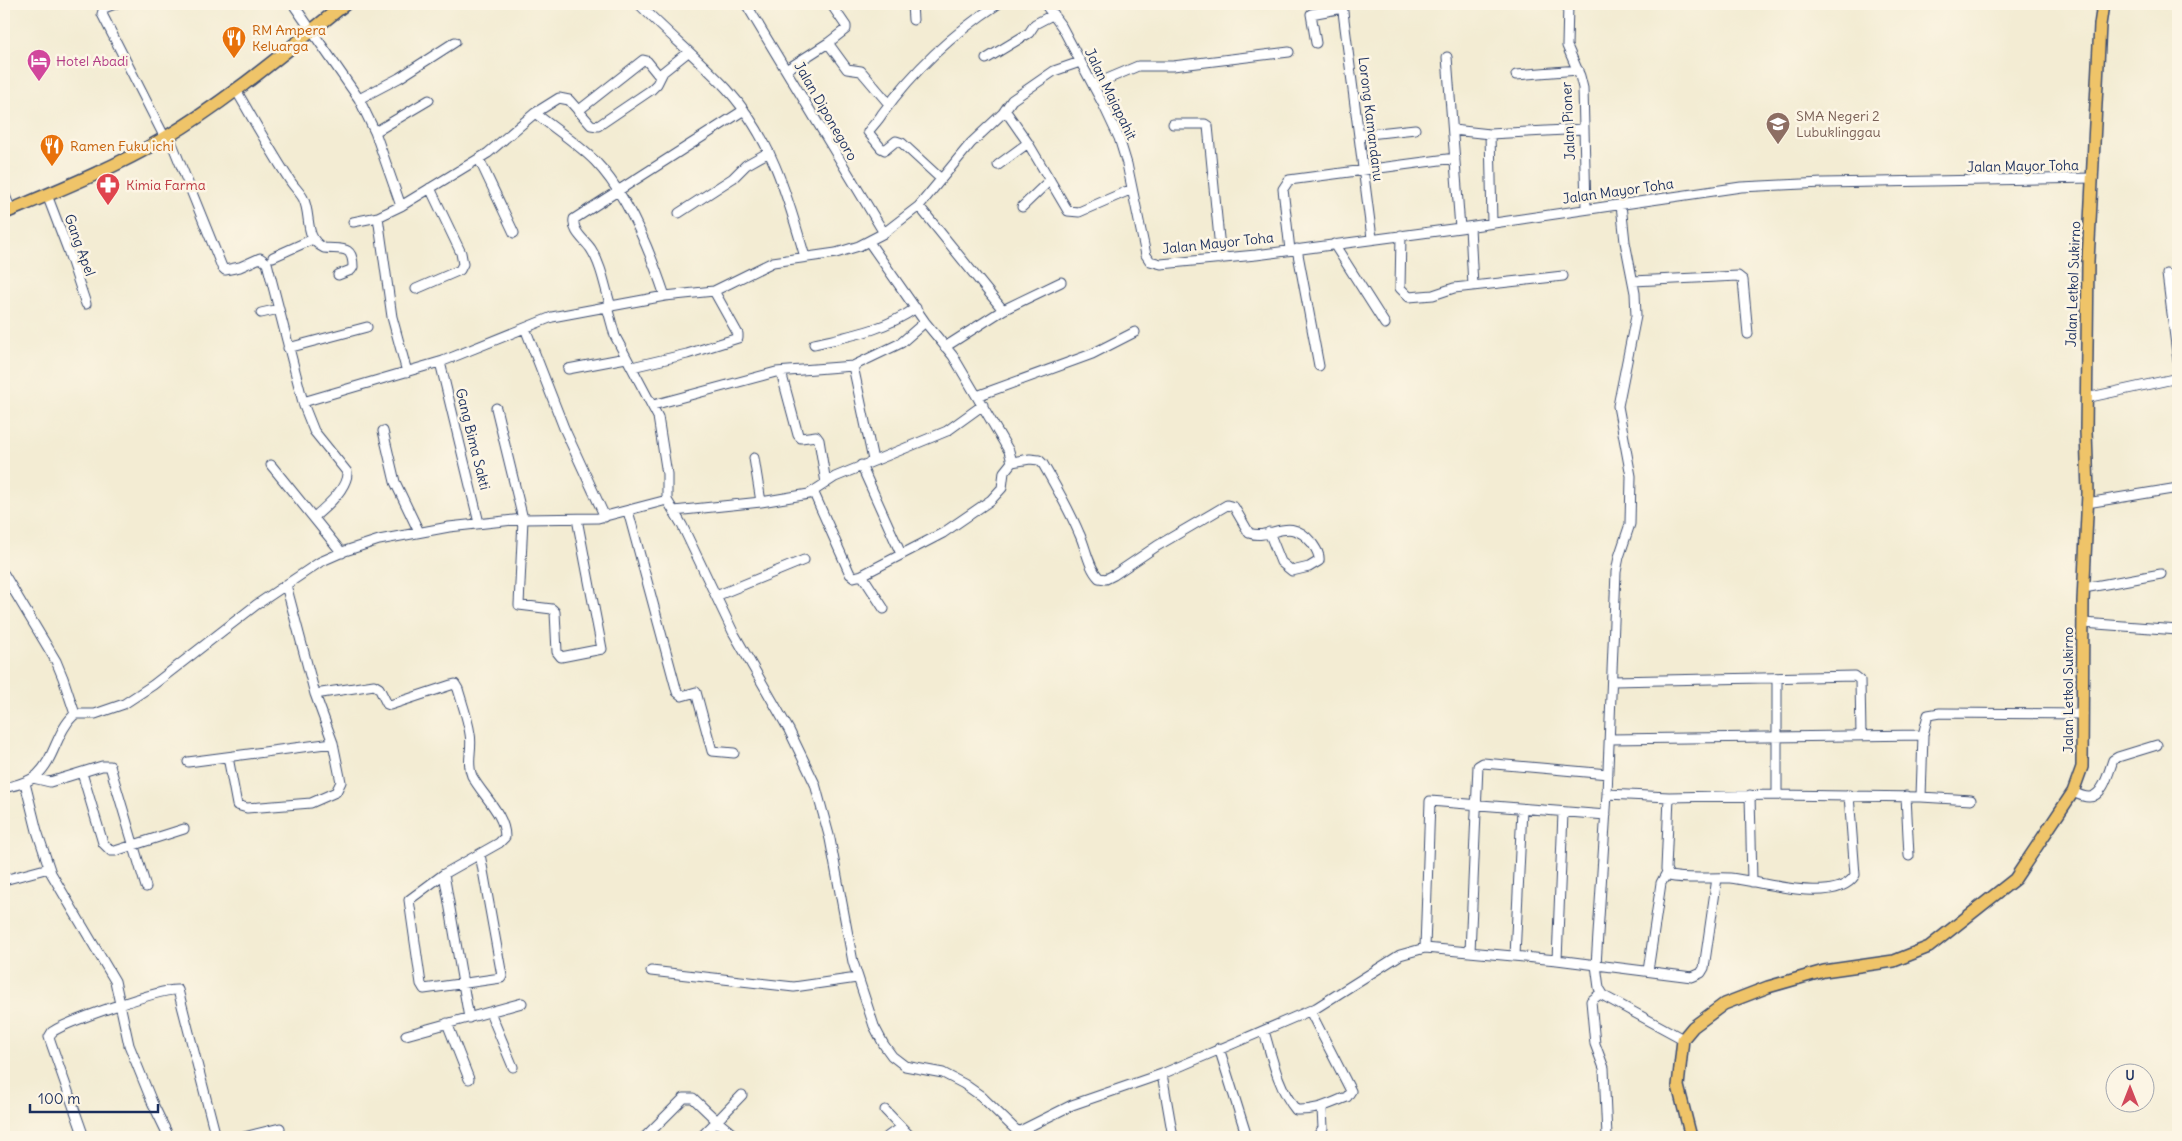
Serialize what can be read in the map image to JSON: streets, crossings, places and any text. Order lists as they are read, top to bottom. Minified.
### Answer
{"streets":{"main road":["Jalan Letkol Sukirno"],"street":["Jalan Majapahit","Jalan Diponegoro","Lorong Kamandanu","Jalan Pioner","Jalan Mayor Toha","Gang Apel","Gang Bima Sakti"]},"crossings":[["Jalan Majapahit","Jalan Mayor Toha"],["Lorong Kamandanu","Jalan Mayor Toha"],["Jalan Pioner","Jalan Mayor Toha"],["Jalan Mayor Toha","Jalan Letkol Sukirno"]],"places":{"restaurant":["RM Ampera Keluarga","Ramen Fuku ichi"],"hotel":["Hotel Abadi"],"school or university":["SMA Negeri 2 Lubuklinggau"],"pharmacy":["Kimia Farma"]},"scale_bar":"100 m","north":"top"}
